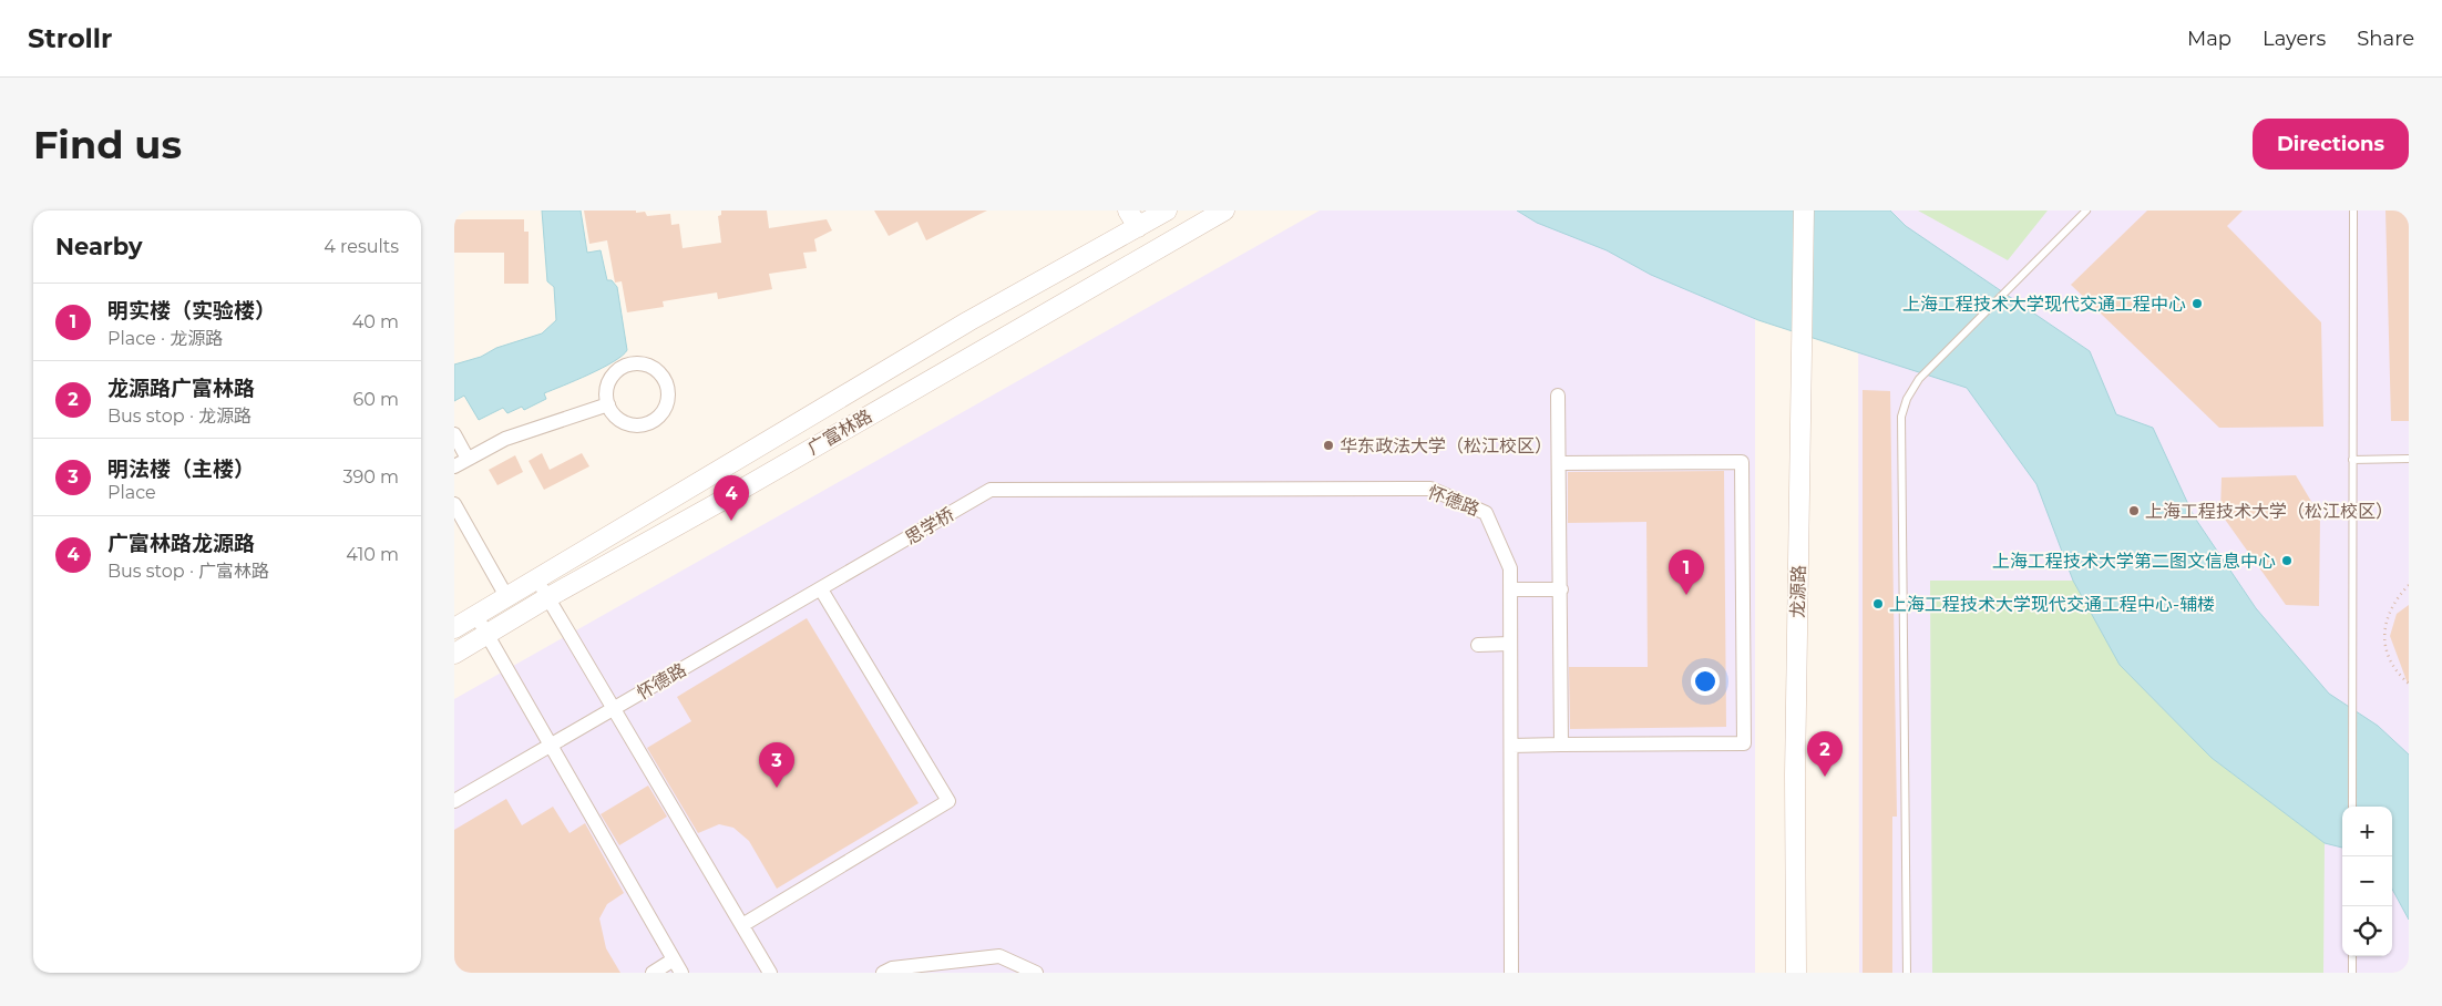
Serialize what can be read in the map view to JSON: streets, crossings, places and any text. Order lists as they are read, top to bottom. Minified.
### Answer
{"streets":{"main road":["广富林路","龙源路"],"street":["怀德路","思学桥"]},"crossings":[["怀德路","思学桥"]],"places":["上海工程技术大学现代交通工程中心","华东政法大学（松江校区）","上海工程技术大学（松江校区）","上海工程技术大学第二图文信息中心","上海工程技术大学现代交通工程中心-辅楼"],"page":{"header":"Strollr","nav":["Map","Layers","Share"],"buttons":"Directions","title":"Find us","heading":["Nearby","4 results"],"list":[{"mark":"1","name":"明实楼（实验楼）","note":"Place · 龙源路","value":"40 m"},{"mark":"2","name":"龙源路广富林路","note":"Bus stop · 龙源路","value":"60 m"},{"mark":"3","name":"明法楼（主楼）","note":"Place","value":"390 m"},{"mark":"4","name":"广富林路龙源路","note":"Bus stop · 广富林路","value":"410 m"}],"pins":["4","1","2","3"],"map_buttons":["+","−"]}}
